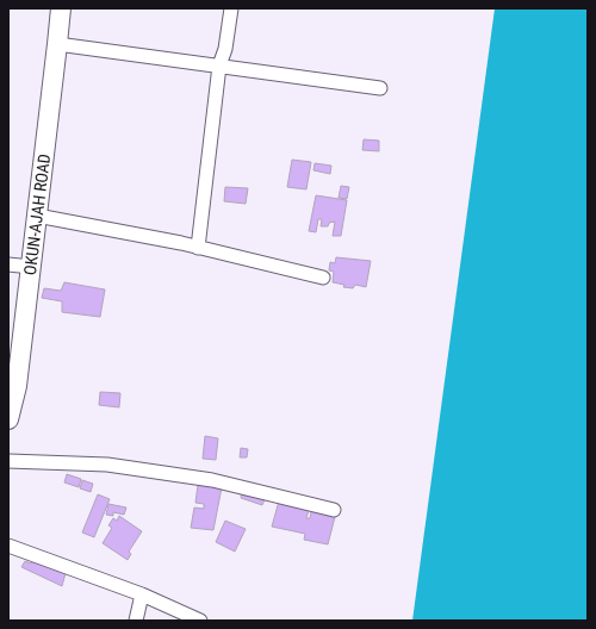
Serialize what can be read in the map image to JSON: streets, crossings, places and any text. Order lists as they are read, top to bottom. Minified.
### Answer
{"streets":{"main road":["OKUN-AJAH ROAD"]}}
